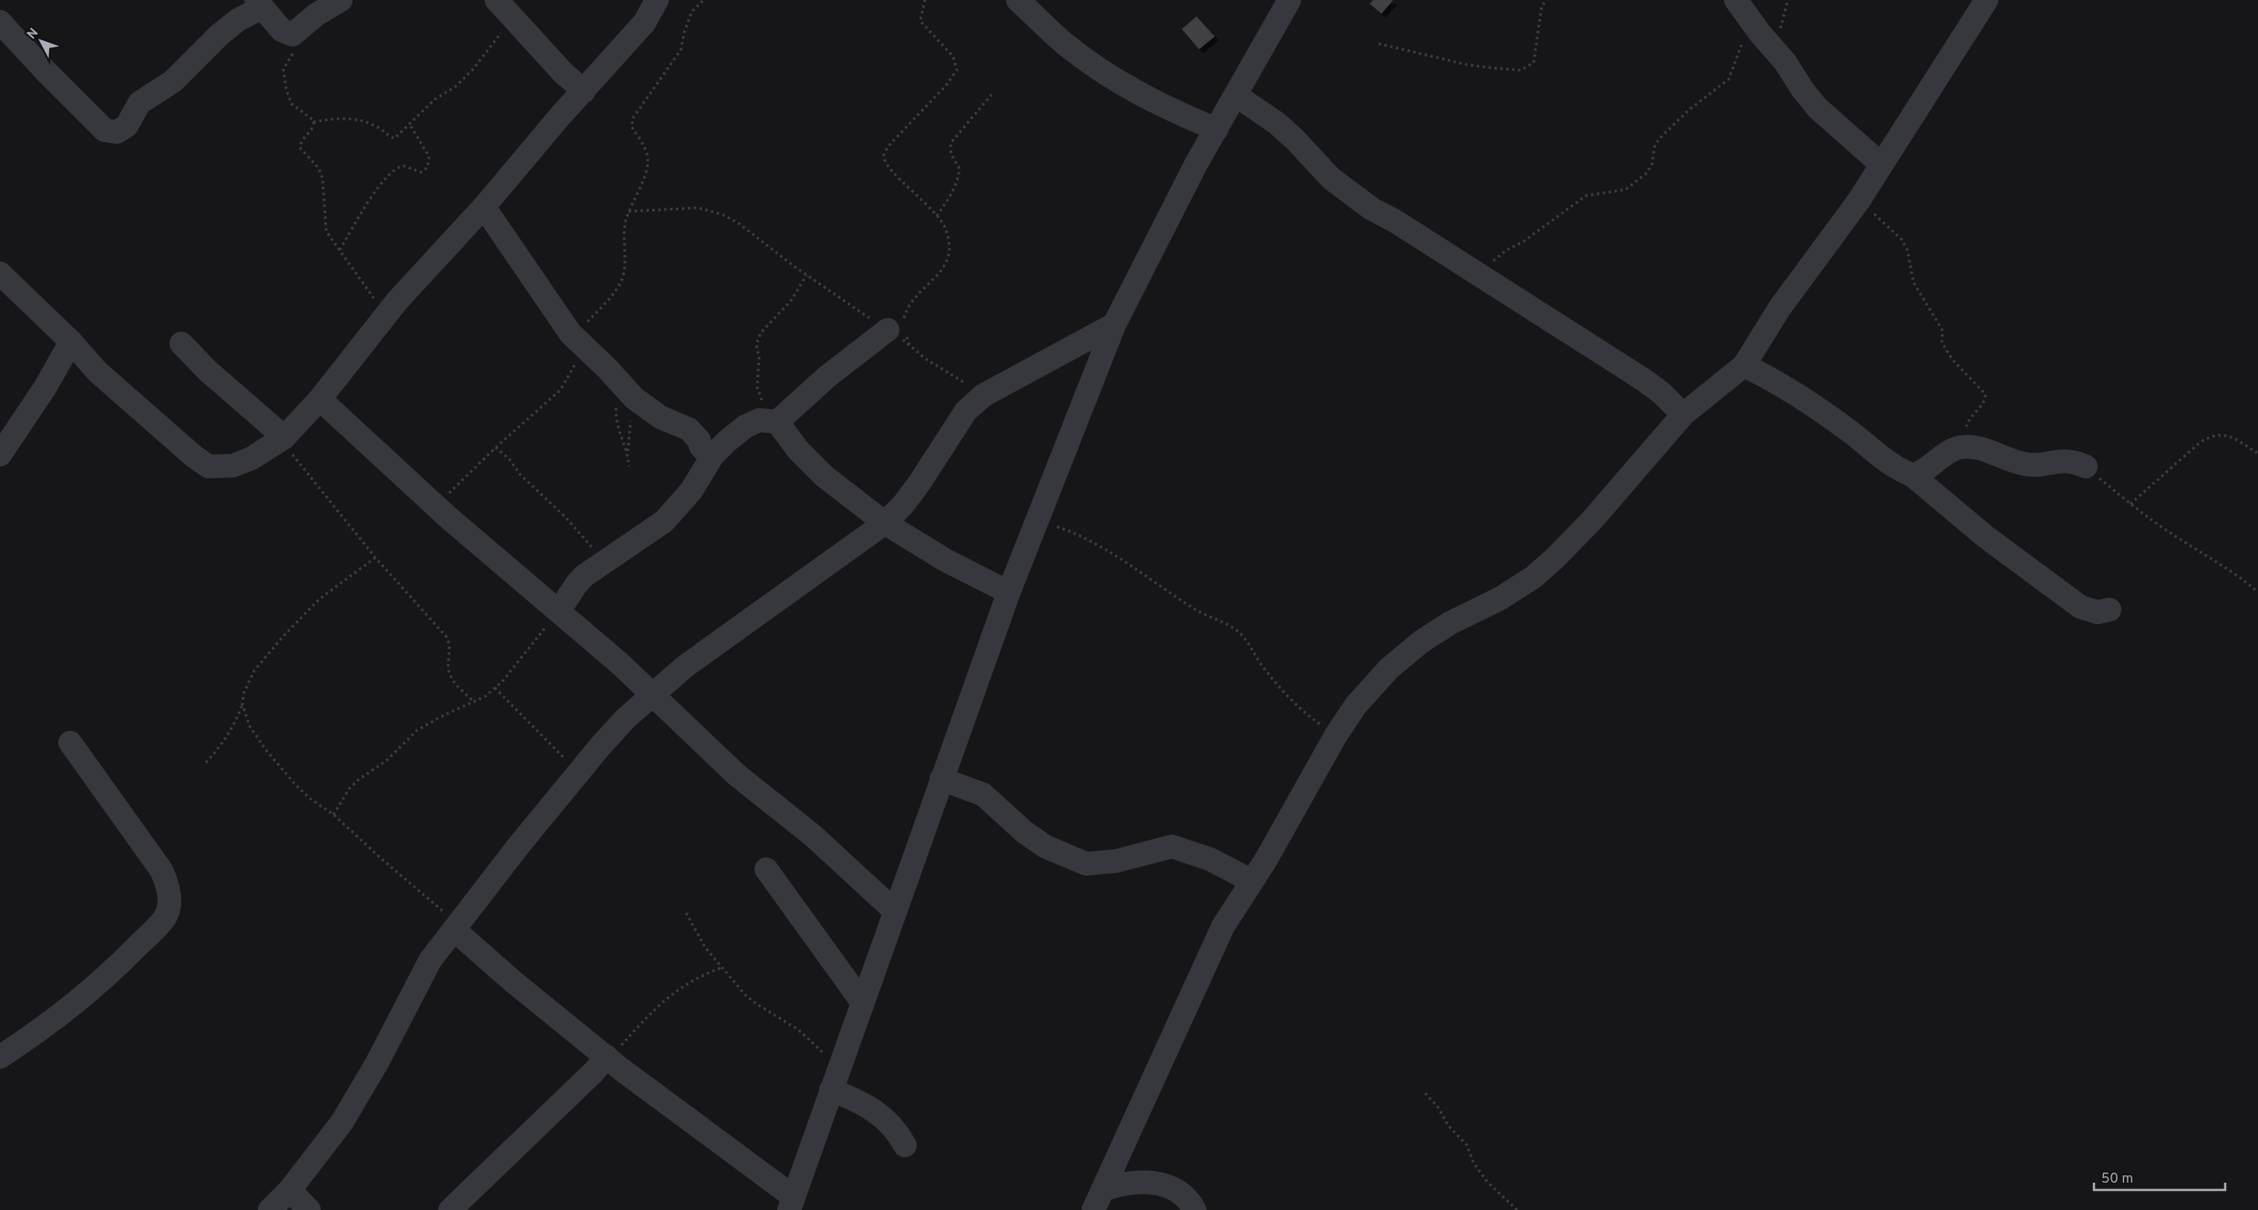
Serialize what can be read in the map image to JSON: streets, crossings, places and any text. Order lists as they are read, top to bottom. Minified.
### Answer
{"scale_bar":"50 m","north":"top left"}
